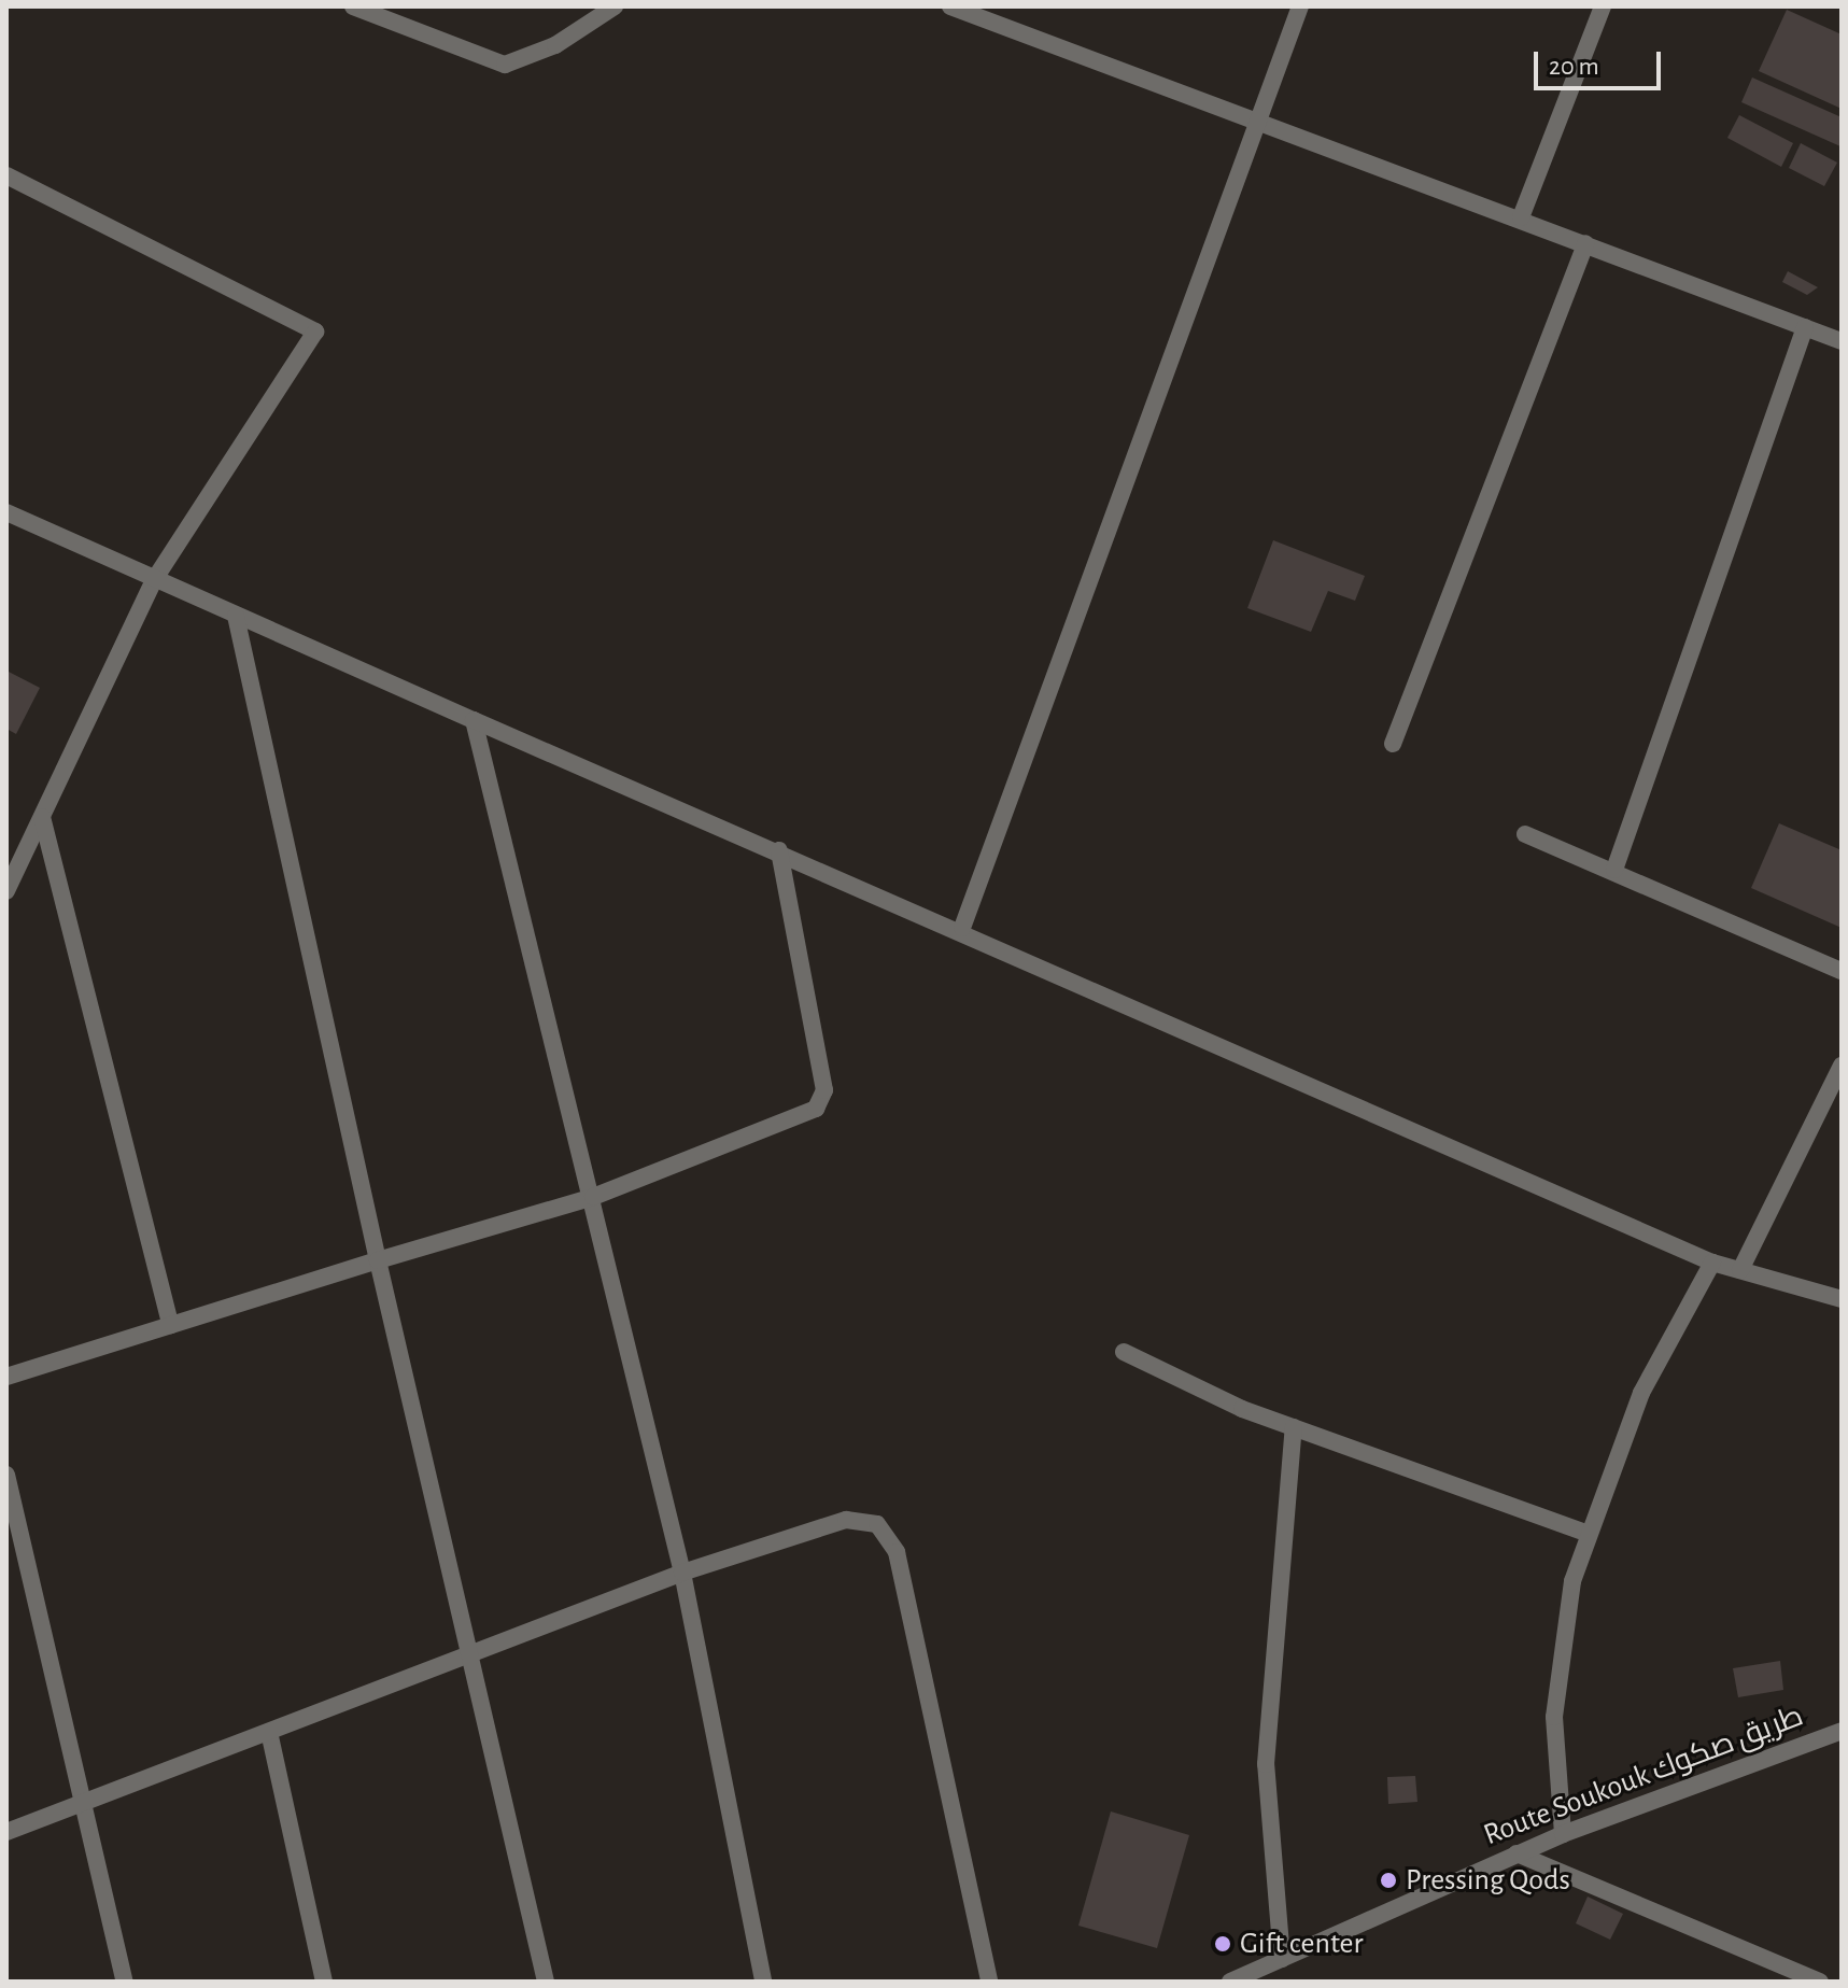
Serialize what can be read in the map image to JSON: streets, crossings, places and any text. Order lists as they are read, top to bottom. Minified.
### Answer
{"streets":{"street":["Route Soukouk طريق صكوك"]},"places":["Pressing Qods","Gift center"],"scale_bar":"20 m"}
